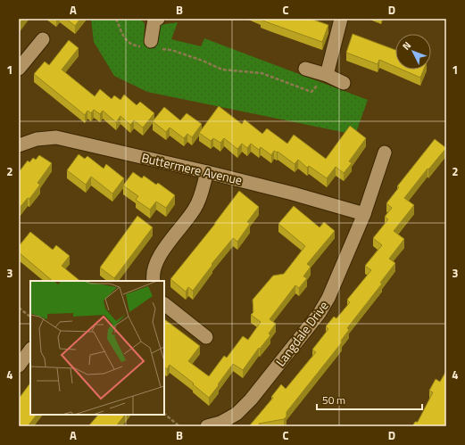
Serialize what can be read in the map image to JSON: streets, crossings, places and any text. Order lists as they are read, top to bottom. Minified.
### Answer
{"streets":{"street":["Buttermere Avenue","Langdale Drive"]},"crossings":[["Buttermere Avenue","Langdale Drive"]],"scale_bar":"50 m","north":"top left","grid":{"columns":["A","B","C","D"],"rows":["1","2","3","4"]}}
